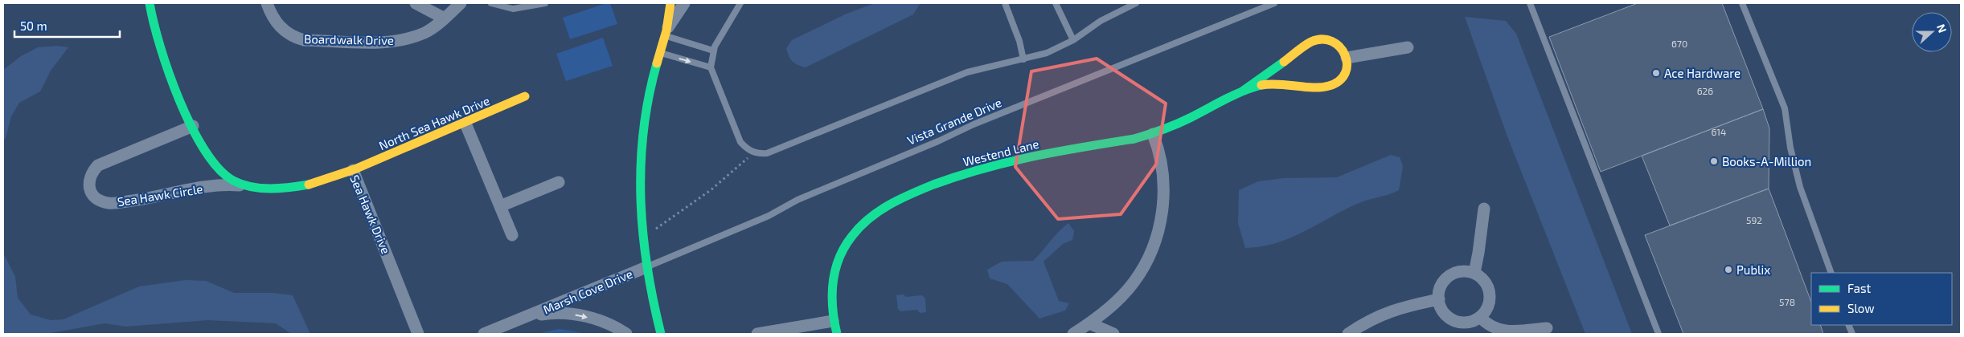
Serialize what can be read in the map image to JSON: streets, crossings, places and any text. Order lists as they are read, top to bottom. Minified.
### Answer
{"streets":{"street":["Boardwalk Drive","North Sea Hawk Drive","Westend Lane","Sea Hawk Circle","Sea Hawk Drive","Marsh Cove Drive"],"lane":["Vista Grande Drive"]},"crossings":[["Vista Grande Drive","Marsh Cove Drive"],["North Sea Hawk Drive","Sea Hawk Drive"],["Sea Hawk Circle","Sea Hawk Drive"]],"one_way":["Marsh Cove Drive"],"places":["Ace Hardware","Books-A-Million","Publix"],"house_numbers":["670","626","614","592","578"],"legend":["Fast","Slow"],"scale_bar":"50 m","north":"right"}
